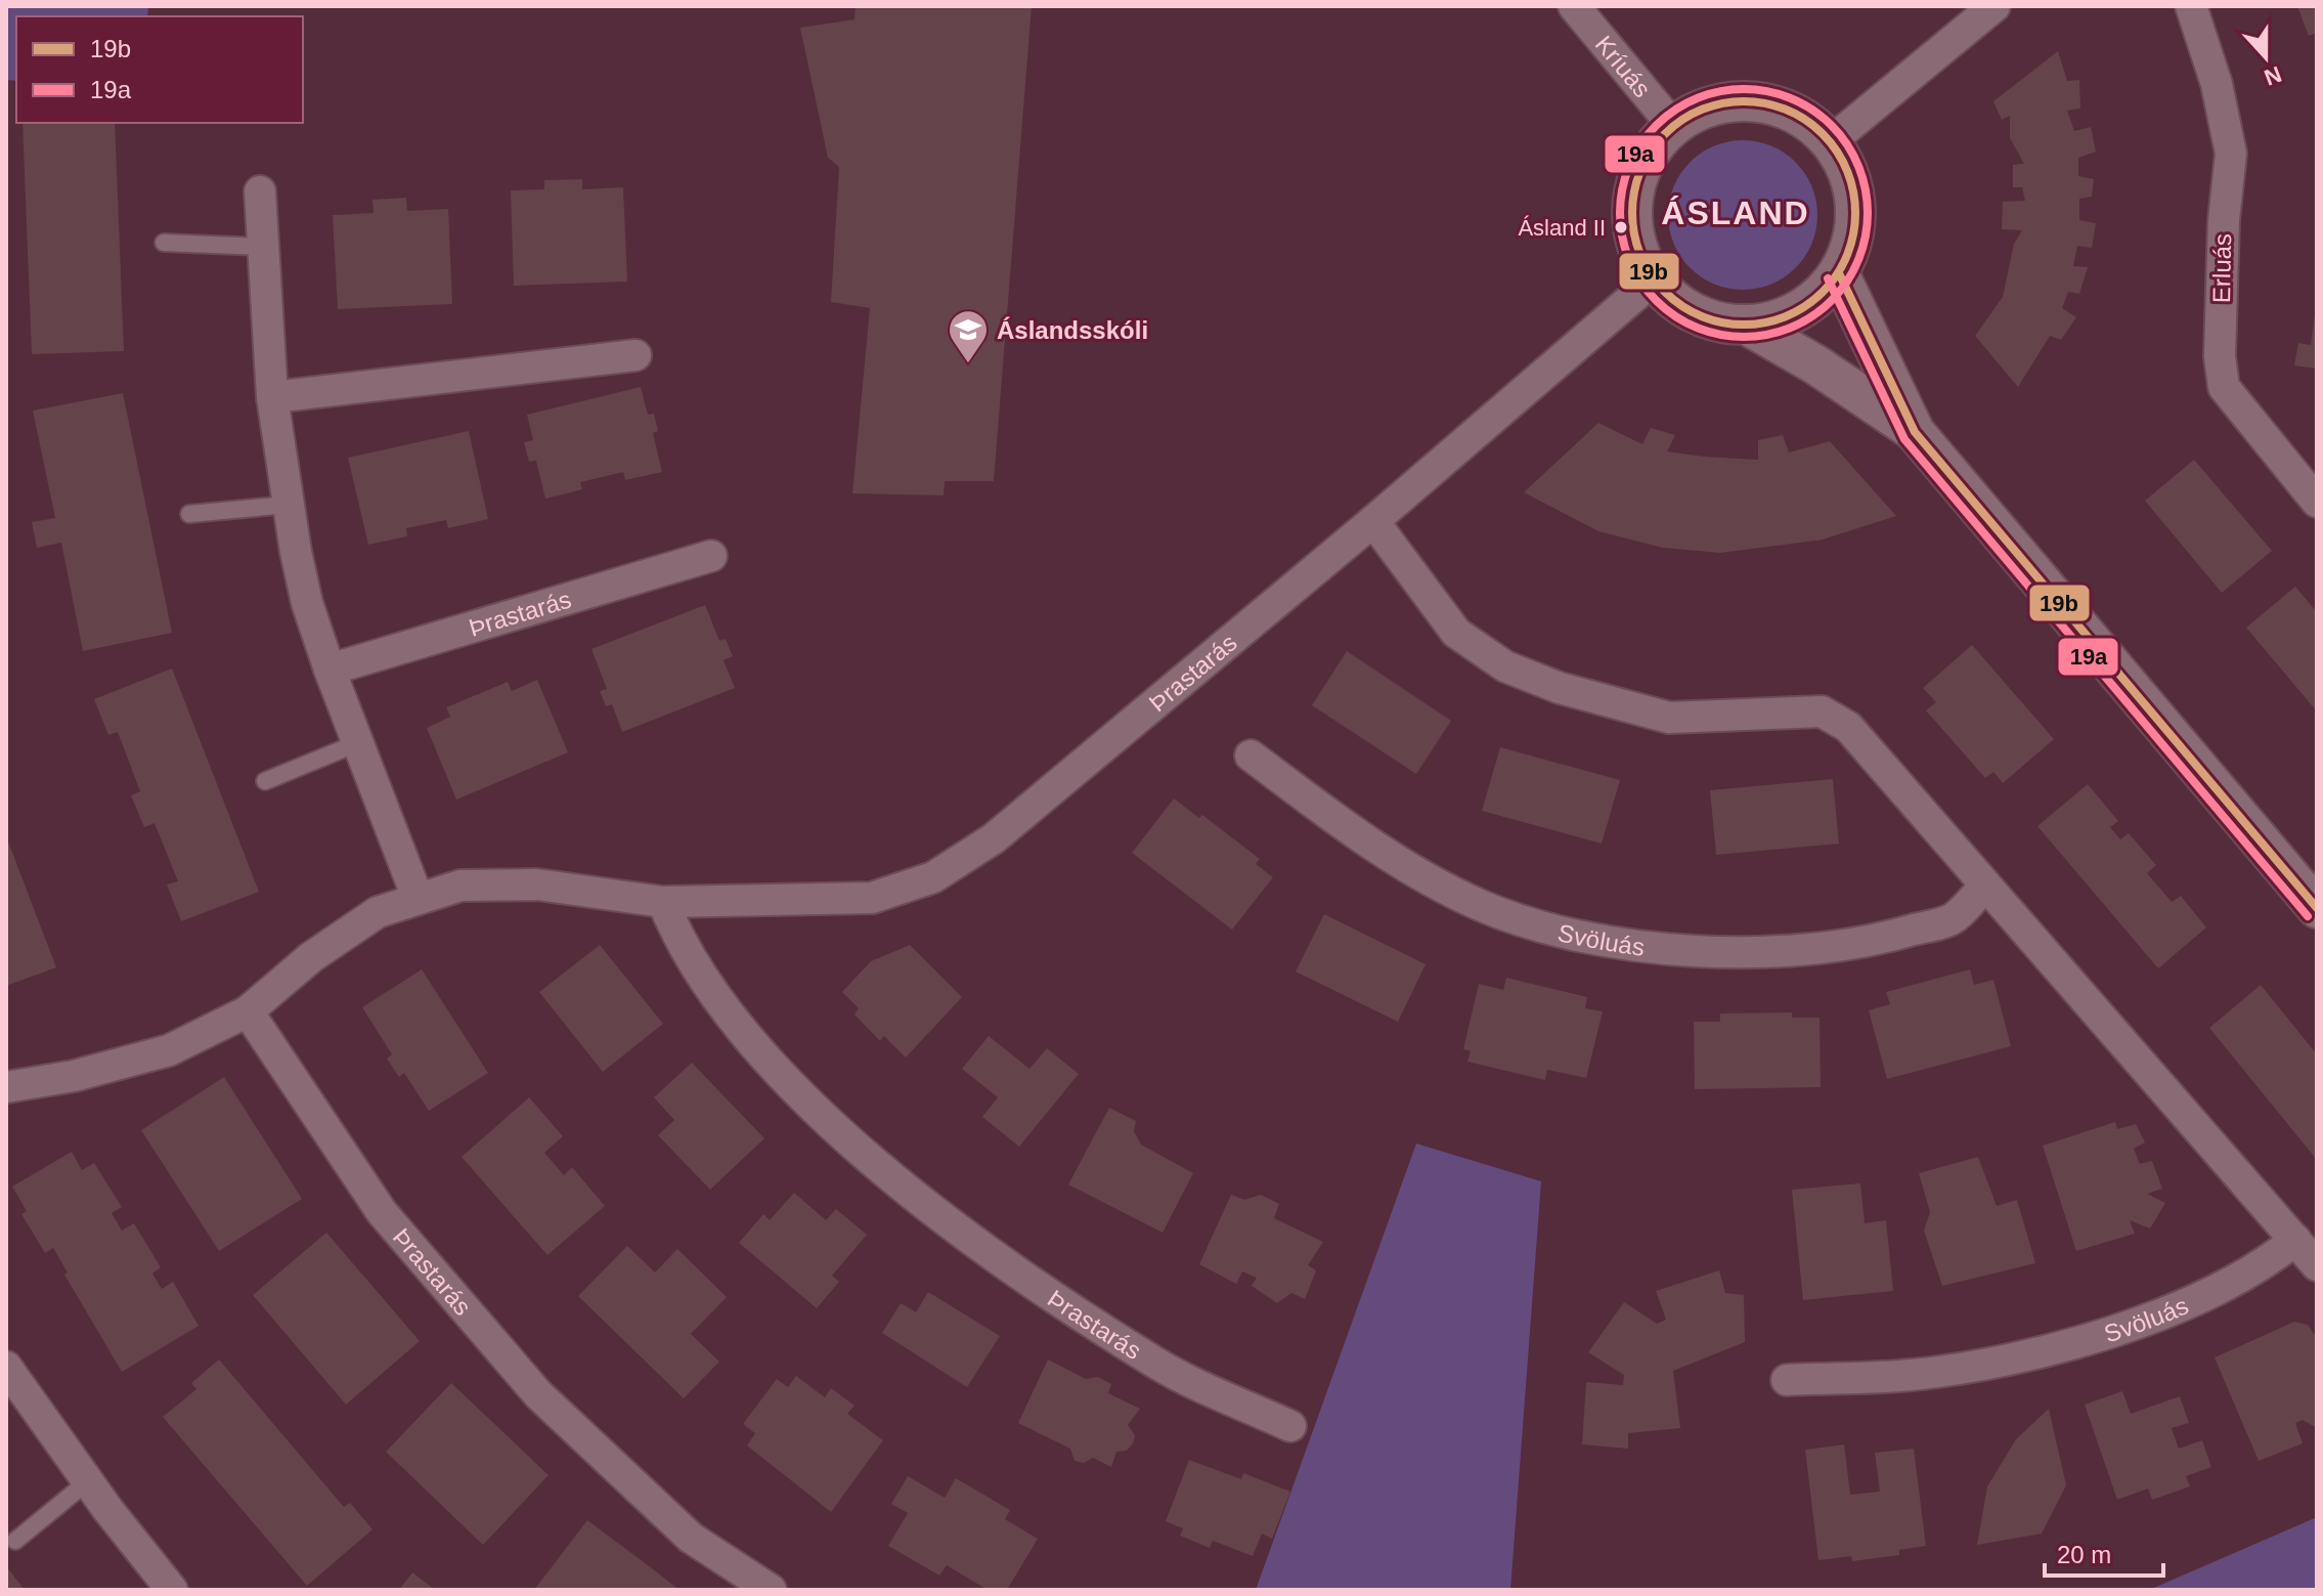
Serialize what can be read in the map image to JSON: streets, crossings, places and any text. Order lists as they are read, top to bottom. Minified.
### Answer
{"streets":{"street":["Kríuás","Erluás","Þrastarás","Svöluás"]},"crossings":[["Kríuás","Þrastarás"]],"districts":["ÁSLAND"],"places":{"other":["Ásland II"],"school or university":["Áslandsskóli"]},"lines":["transit line 19a","transit line 19b"],"legend":["19b","19a"],"scale_bar":"20 m","north":"bottom"}
